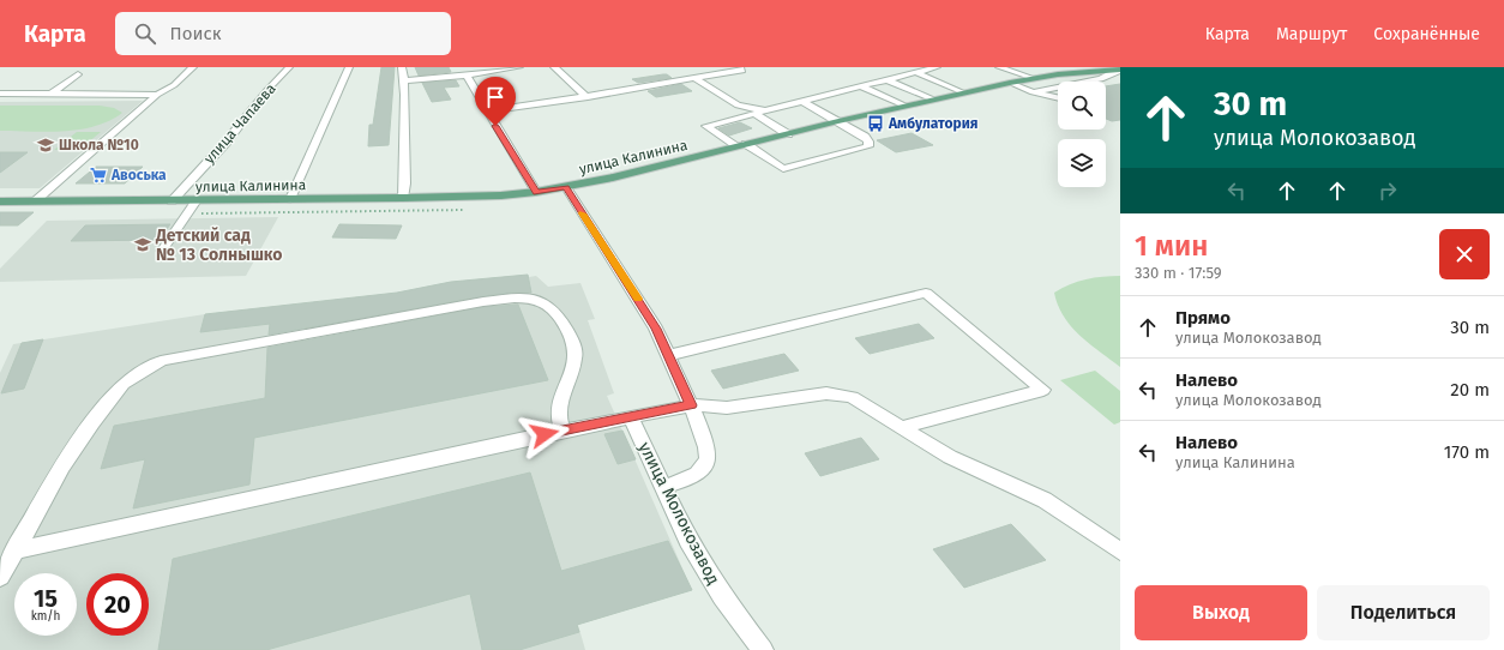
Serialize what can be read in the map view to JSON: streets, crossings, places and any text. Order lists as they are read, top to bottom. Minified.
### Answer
{"streets":{"main road":["улица Калинина"],"street":["улица Чапаева","улица Молокозавод"]},"crossings":[["улица Чапаева","улица Калинина"]],"places":{"bus stop":["Амбулатория"],"school or university":["Школа №10","Детский сад № 13 Солнышко"],"supermarket":["Авоська"]},"page":{"header":"Карта","search":"Поиск","nav":["Карта","Маршрут","Сохранённые"],"turn":["30 m","улица Молокозавод"],"heading":["1 мин","330 m · 17:59"],"list":[{"name":"Прямо","note":"улица Молокозавод","value":"30 m"},{"name":"Налево","note":"улица Молокозавод","value":"20 m"},{"name":"Налево","note":"улица Калинина","value":"170 m"}],"speed":"15 km/h","limit":"20","buttons":["Выход","Поделиться"]}}
